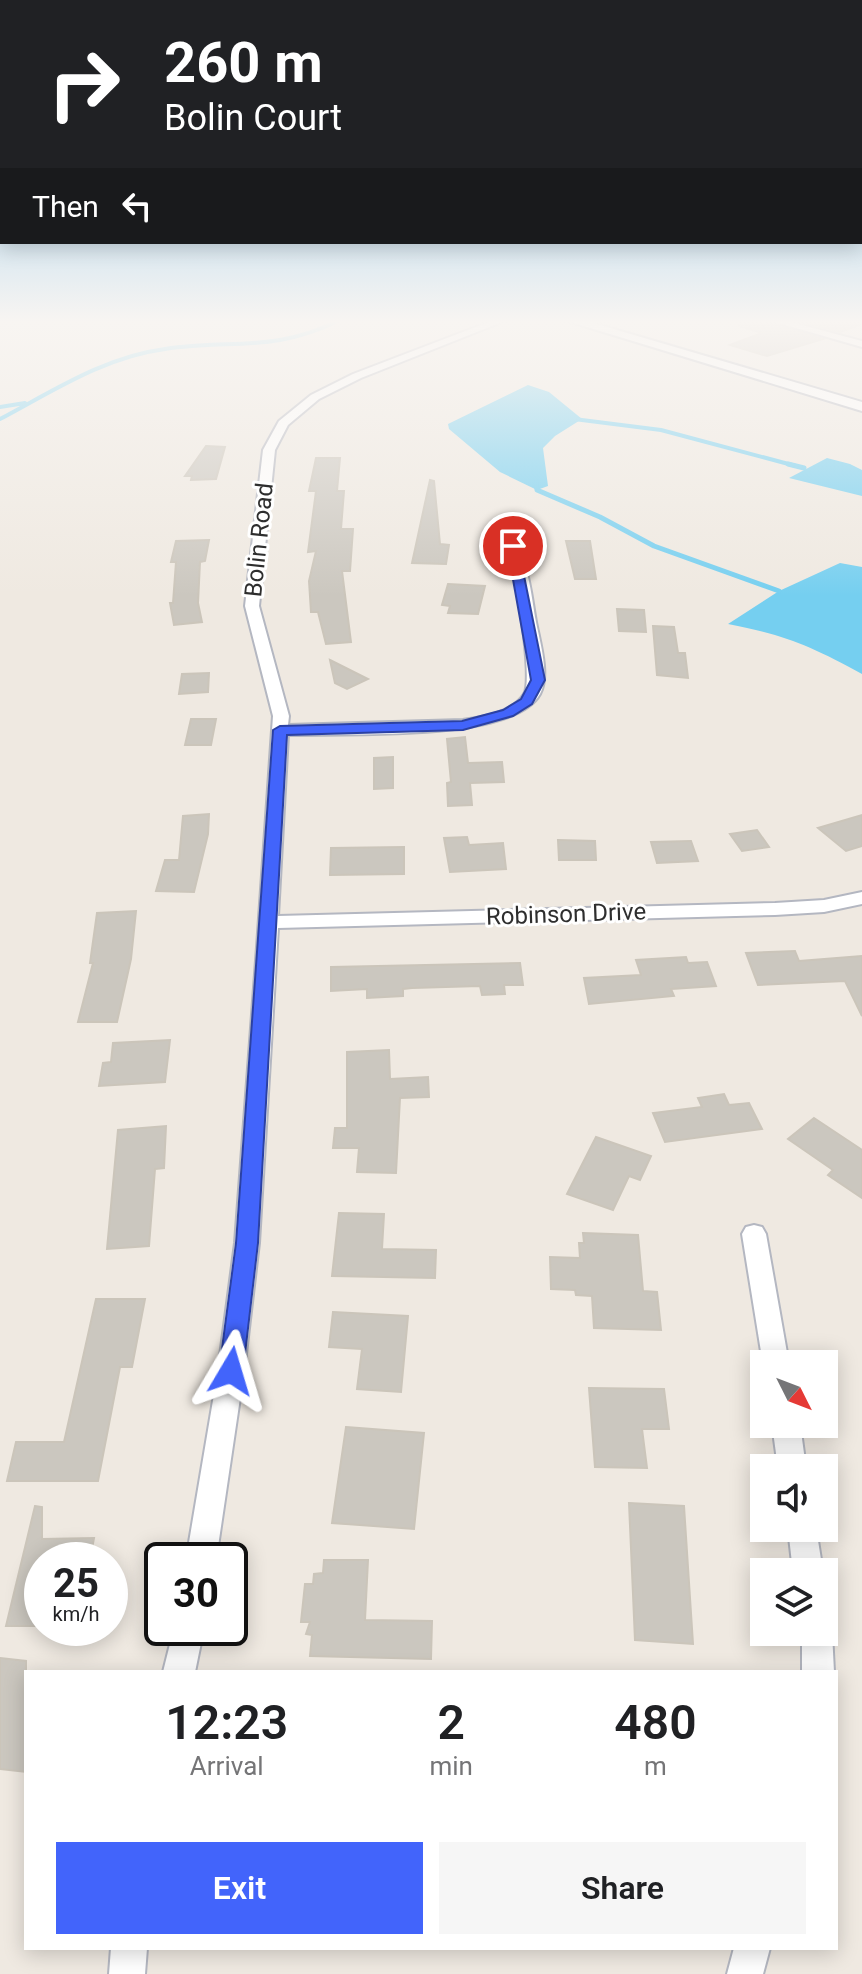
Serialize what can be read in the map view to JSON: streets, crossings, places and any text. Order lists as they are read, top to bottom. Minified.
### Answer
{"streets":{"street":["Bolin Road","Robinson Drive"]},"crossings":[["Bolin Road","Robinson Drive"]],"north":"bottom right","page":{"turn":["260 m","Bolin Court"],"then":"Then","speed":"25 km/h","limit":"30","eta":["12:23","Arrival","2","min","480","m"],"buttons":["Exit","Share"]}}
